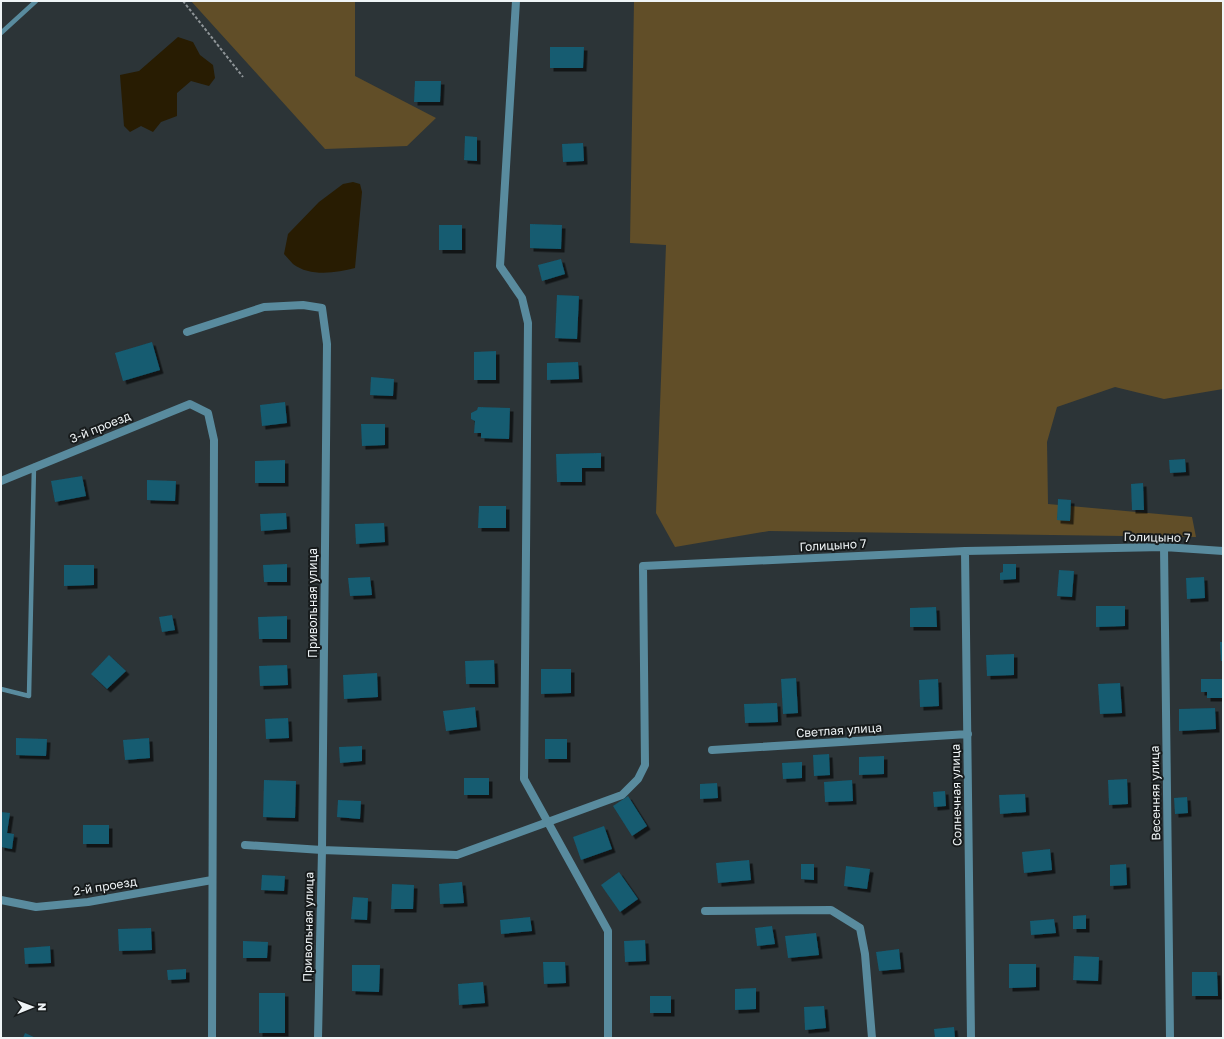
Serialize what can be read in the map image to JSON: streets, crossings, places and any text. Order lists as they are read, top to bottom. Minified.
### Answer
{"streets":{"street":["3-й проезд","Голицыно 7","Привольная улица","Светлая улица","Весенняя улица","Солнечная улица","2-й проезд"]},"crossings":[["3-й проезд","2-й проезд"],["Голицыно 7","Весенняя улица"],["Голицыно 7","Солнечная улица"],["Светлая улица","Солнечная улица"]],"north":"right"}
